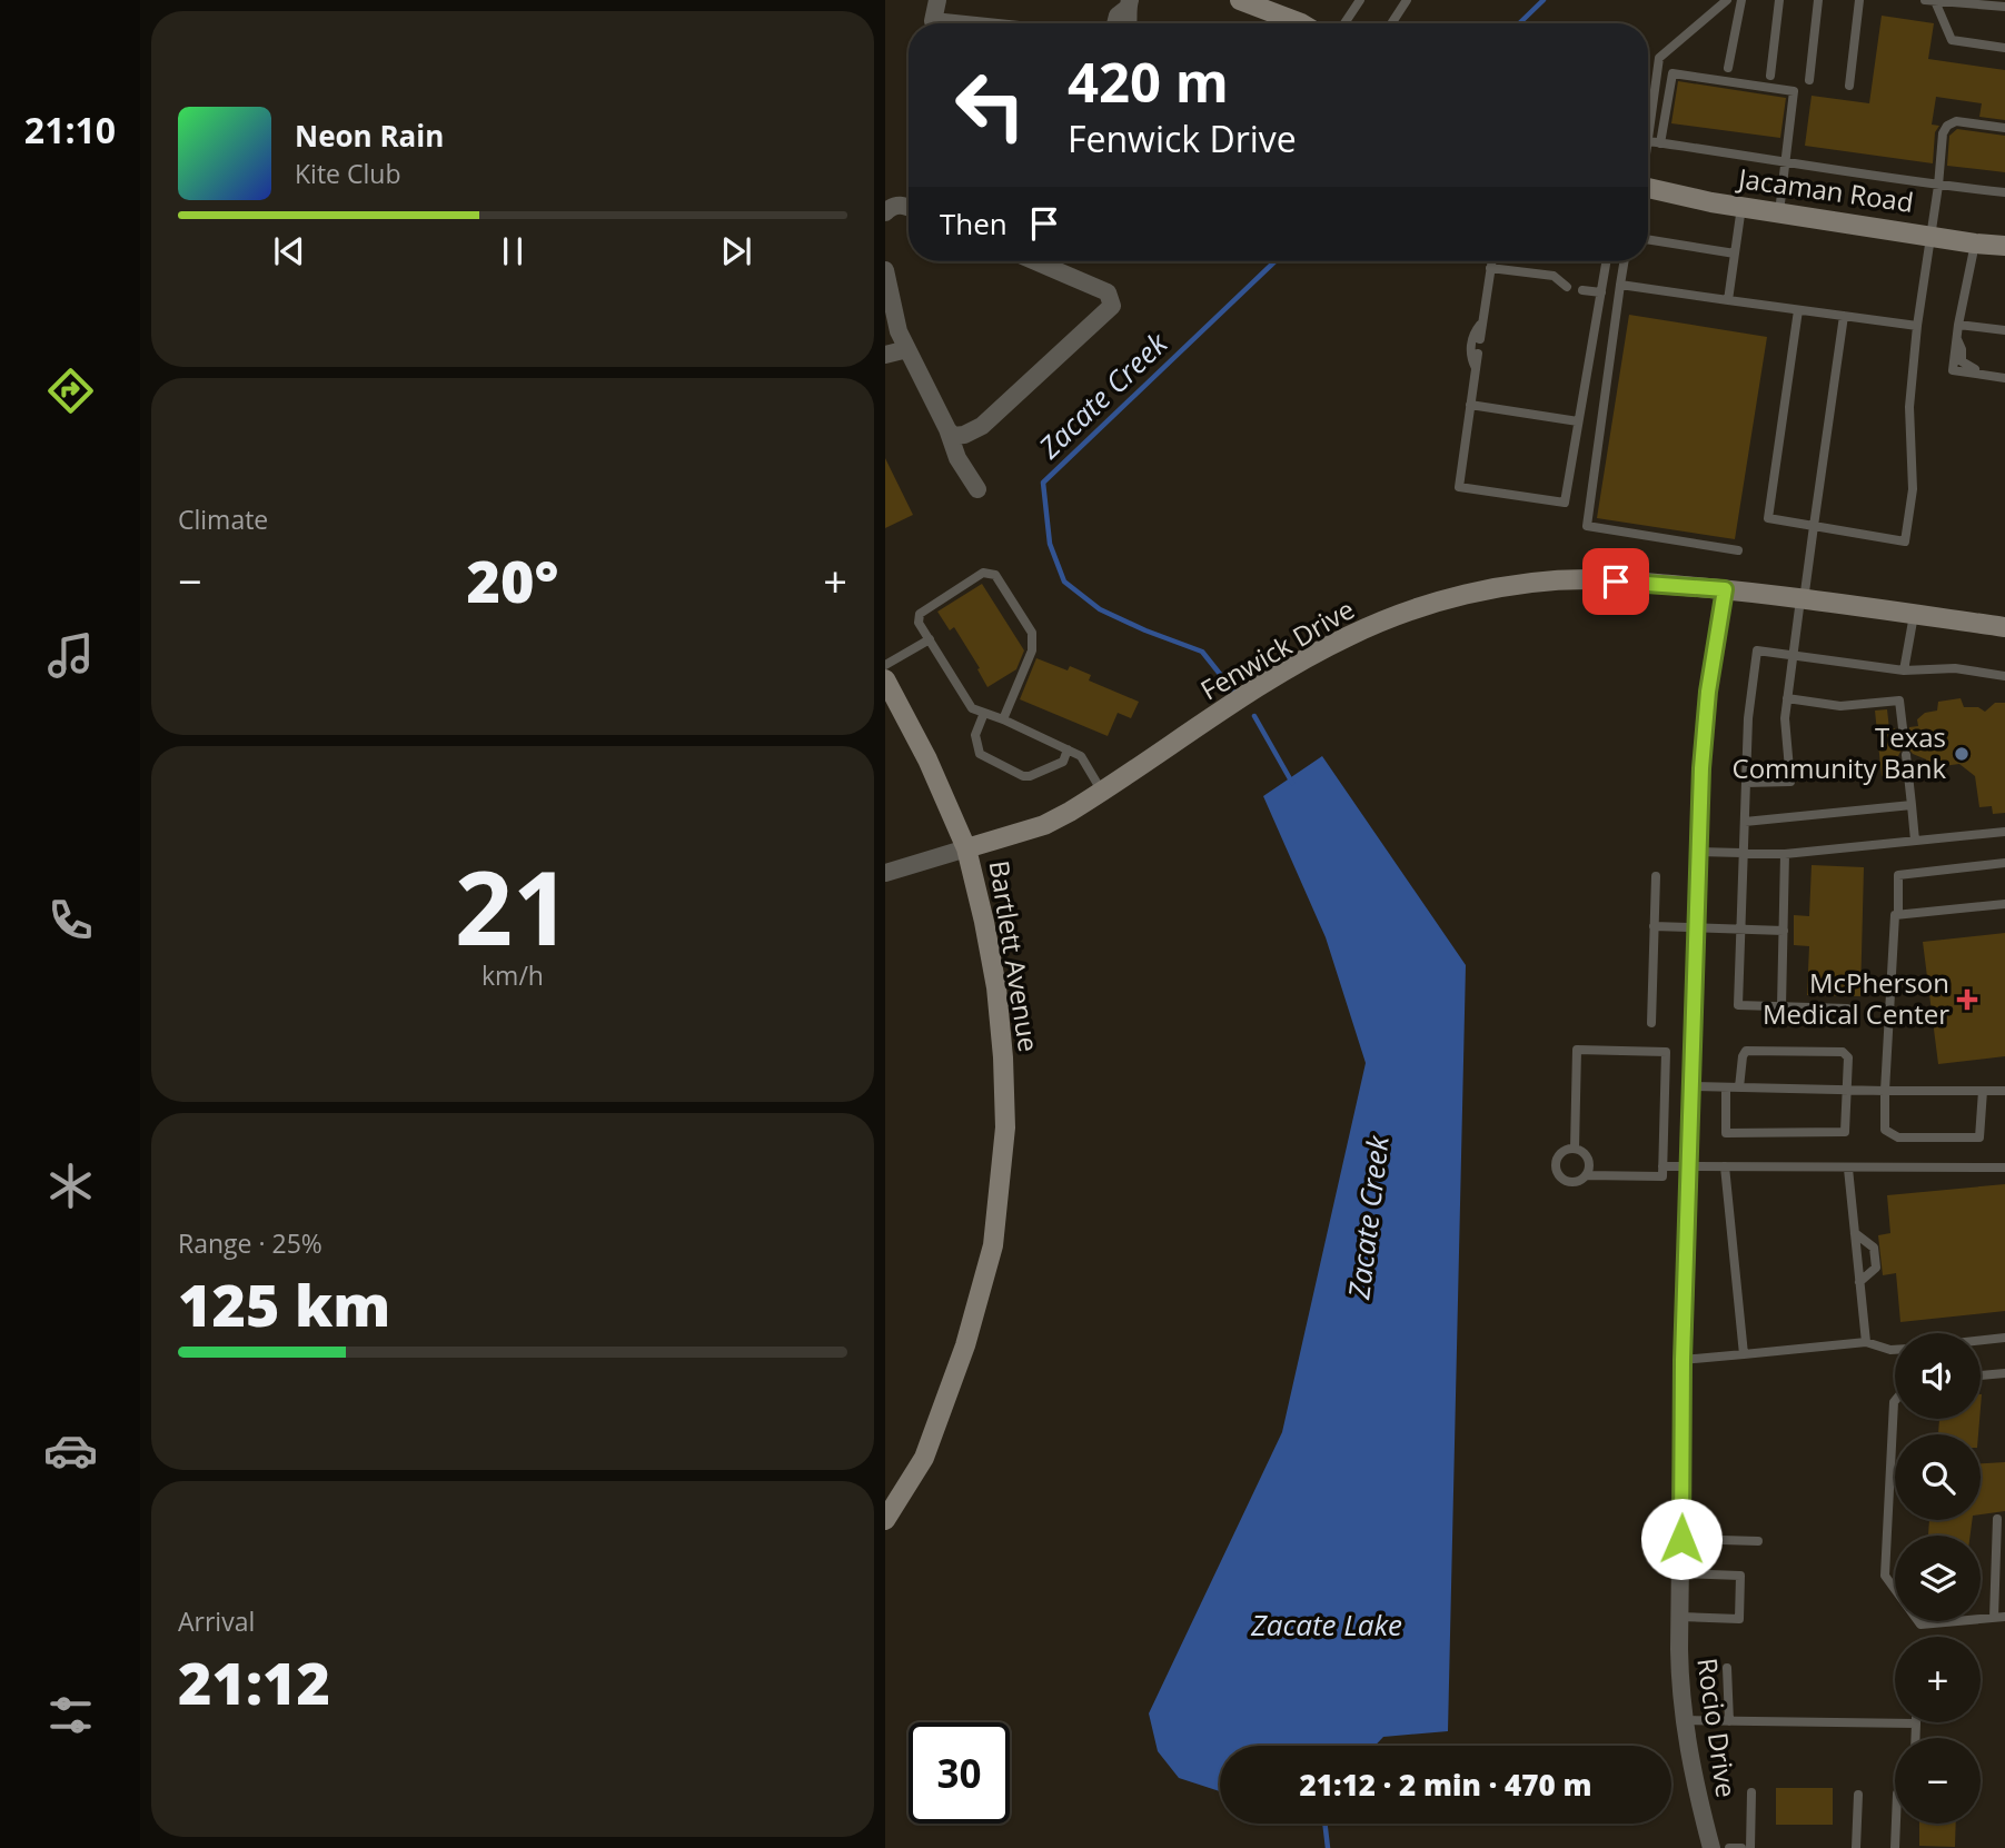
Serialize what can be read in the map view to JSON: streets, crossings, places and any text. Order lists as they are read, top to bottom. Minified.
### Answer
{"streets":{"main road":["Jacaman Road","Fenwick Drive","Bartlett Avenue"],"street":["Rocio Drive"]},"crossings":[["Fenwick Drive","Bartlett Avenue"],["Fenwick Drive","Rocio Drive"]],"water":["Zacate Creek","Zacate Lake"],"places":{"other":["Texas Community Bank"],"health":["McPherson Medical Center"]},"page":{"tabs":"21:10","turn":["420 m","Fenwick Drive"],"song":["Neon Rain","Kite Club"],"then":"Then","tile":["Climate",["21","km/h"],["Range · 25%","125 km"],["Arrival","21:12"]],"heat":["−","20°","+"],"map_buttons":["+","−"],"limit":"30","trip":"21:12 · 2 min · 470 m"}}
